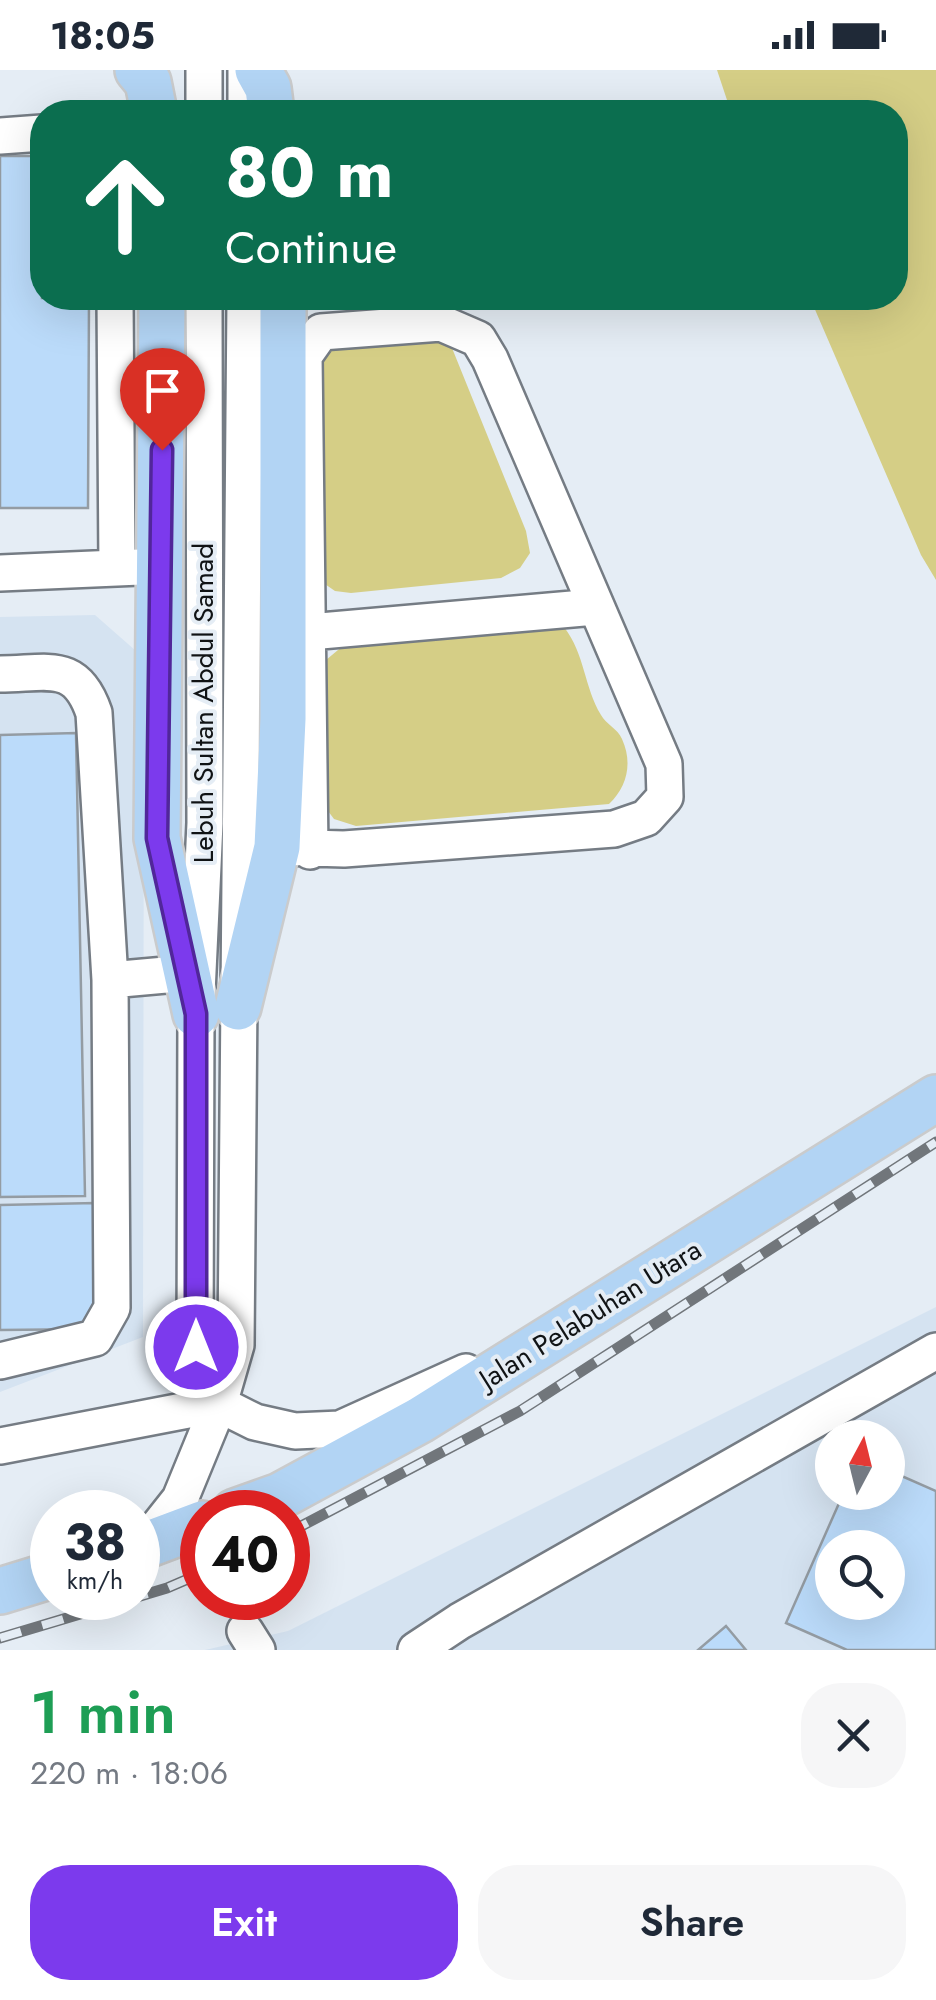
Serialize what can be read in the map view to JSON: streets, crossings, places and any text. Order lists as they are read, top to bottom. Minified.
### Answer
{"streets":{"main road":["Jalan Pelabuhan Utara"],"street":["Lebuh Sultan Abdul Samad"]},"north":"top","page":{"status":"18:05","turn":["80 m","Continue"],"speed":"38 km/h","limit":"40","heading":["1 min","220 m · 18:06"],"buttons":["Exit","Share"]}}
